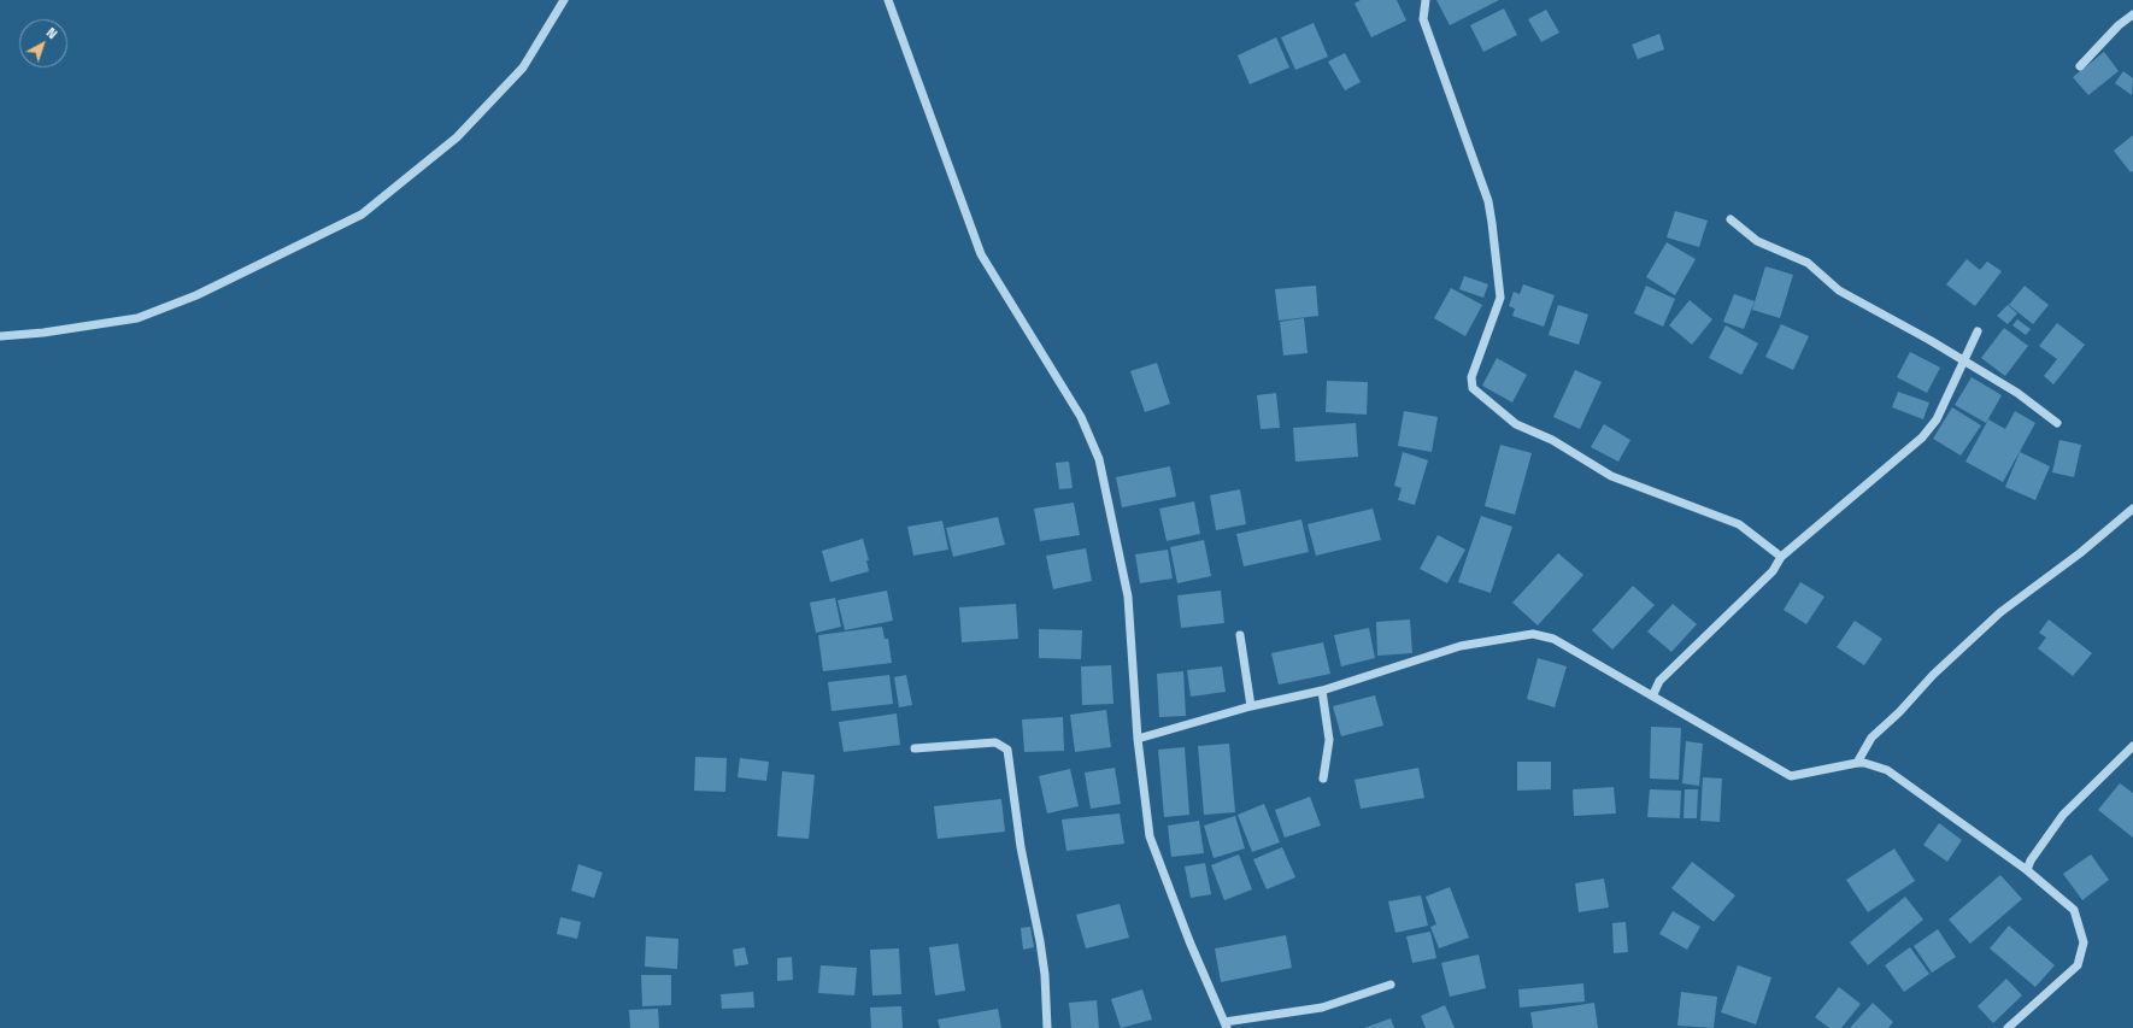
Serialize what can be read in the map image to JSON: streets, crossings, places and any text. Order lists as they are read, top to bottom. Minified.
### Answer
{"north":"top right"}
